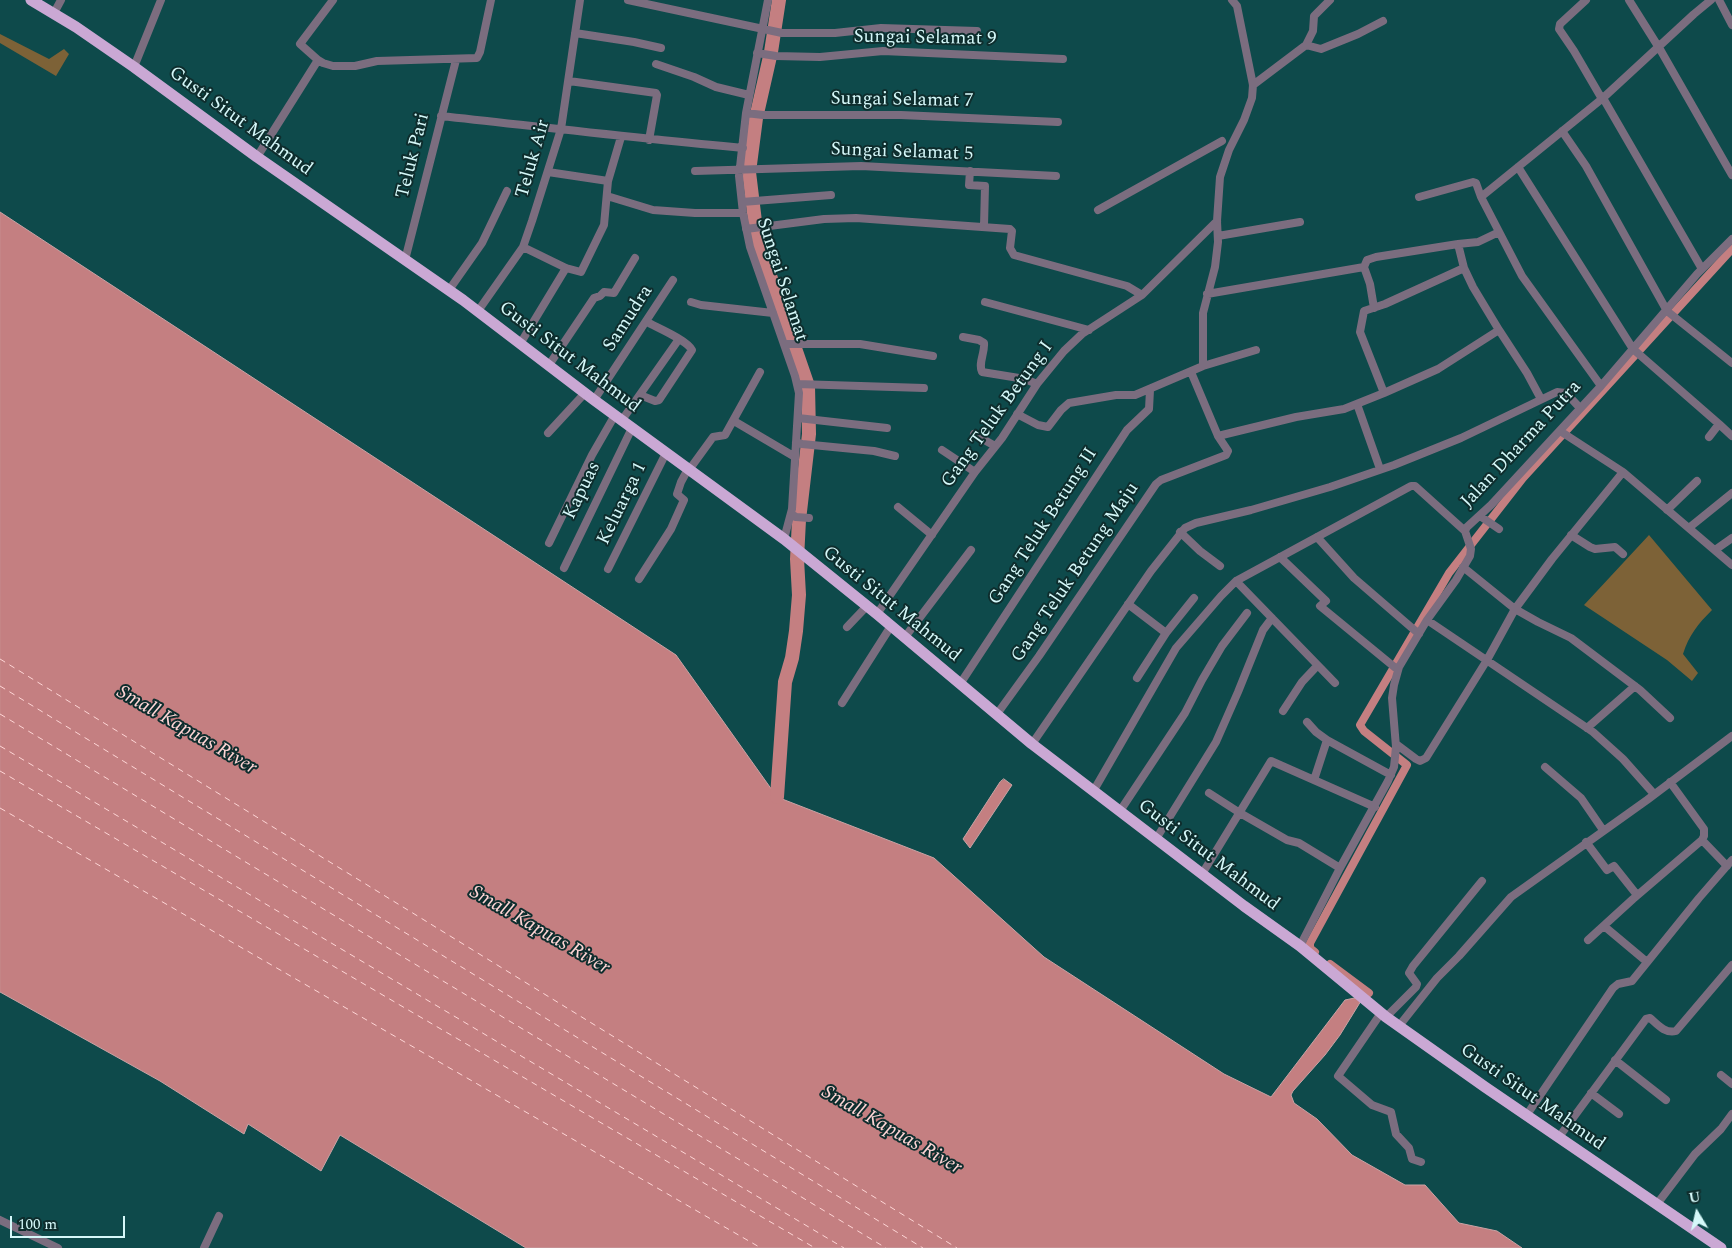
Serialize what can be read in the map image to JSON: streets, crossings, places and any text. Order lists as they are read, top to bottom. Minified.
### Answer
{"streets":{"highway":["Gusti Situt Mahmud"],"street":["Sungai Selamat 9","Sungai Selamat 7","Sungai Selamat 5","Teluk Pari","Teluk Air","Sungai Selamat","Samudra","Gang Teluk Betung I","Jalan Dharma Putra","Kapuas","Keluarga 1","Gang Teluk Betung II","Gang Teluk Betung Maju"]},"crossings":[["Sungai Selamat 9","Sungai Selamat"],["Sungai Selamat 7","Sungai Selamat"],["Gusti Situt Mahmud","Teluk Pari"],["Gusti Situt Mahmud","Teluk Air"],["Gusti Situt Mahmud","Sungai Selamat"],["Gusti Situt Mahmud","Samudra"],["Gusti Situt Mahmud","Gang Teluk Betung I"],["Gusti Situt Mahmud","Jalan Dharma Putra"],["Gusti Situt Mahmud","Kapuas"],["Gusti Situt Mahmud","Keluarga 1"],["Gusti Situt Mahmud","Gang Teluk Betung II"],["Gusti Situt Mahmud","Gang Teluk Betung Maju"],["Sungai Selamat 5","Sungai Selamat"]],"water":["Small Kapuas River"],"scale_bar":"100 m","north":"top"}
